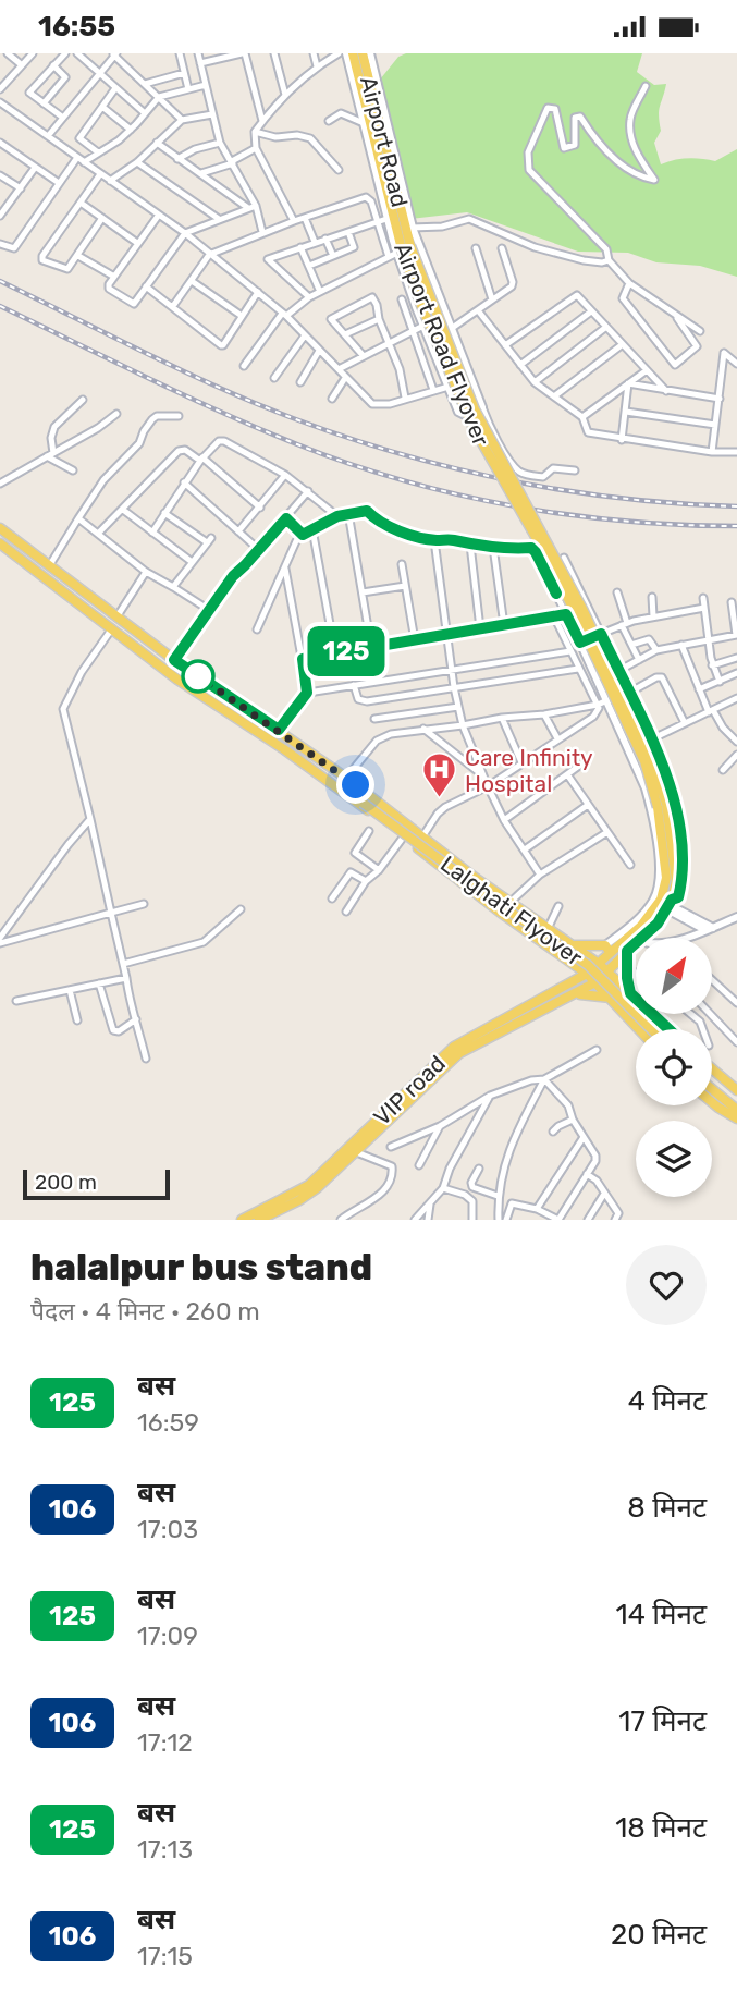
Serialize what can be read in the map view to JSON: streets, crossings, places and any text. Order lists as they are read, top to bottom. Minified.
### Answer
{"streets":{"main road":["Airport Road","Airport Road Flyover","Lalghati Flyover","VIP road"]},"crossings":[["Airport Road","Airport Road Flyover"],["Airport Road Flyover","VIP road"]],"places":{"hospital":["Care Infinity Hospital"]},"lines":["bus line 125"],"scale_bar":"200 m","north":"top right","page":{"status":"16:55","on_map":"125","scale":"200 m","heading":["halalpur bus stand","पैदल · 4 मिनट · 260 m"],"list":[{"mark":"125","name":"बस","note":"16:59","value":"4 मिनट"},{"mark":"106","name":"बस","note":"17:03","value":"8 मिनट"},{"mark":"125","name":"बस","note":"17:09","value":"14 मिनट"},{"mark":"106","name":"बस","note":"17:12","value":"17 मिनट"},{"mark":"125","name":"बस","note":"17:13","value":"18 मिनट"},{"mark":"106","name":"बस","note":"17:15","value":"20 मिनट"}]}}
